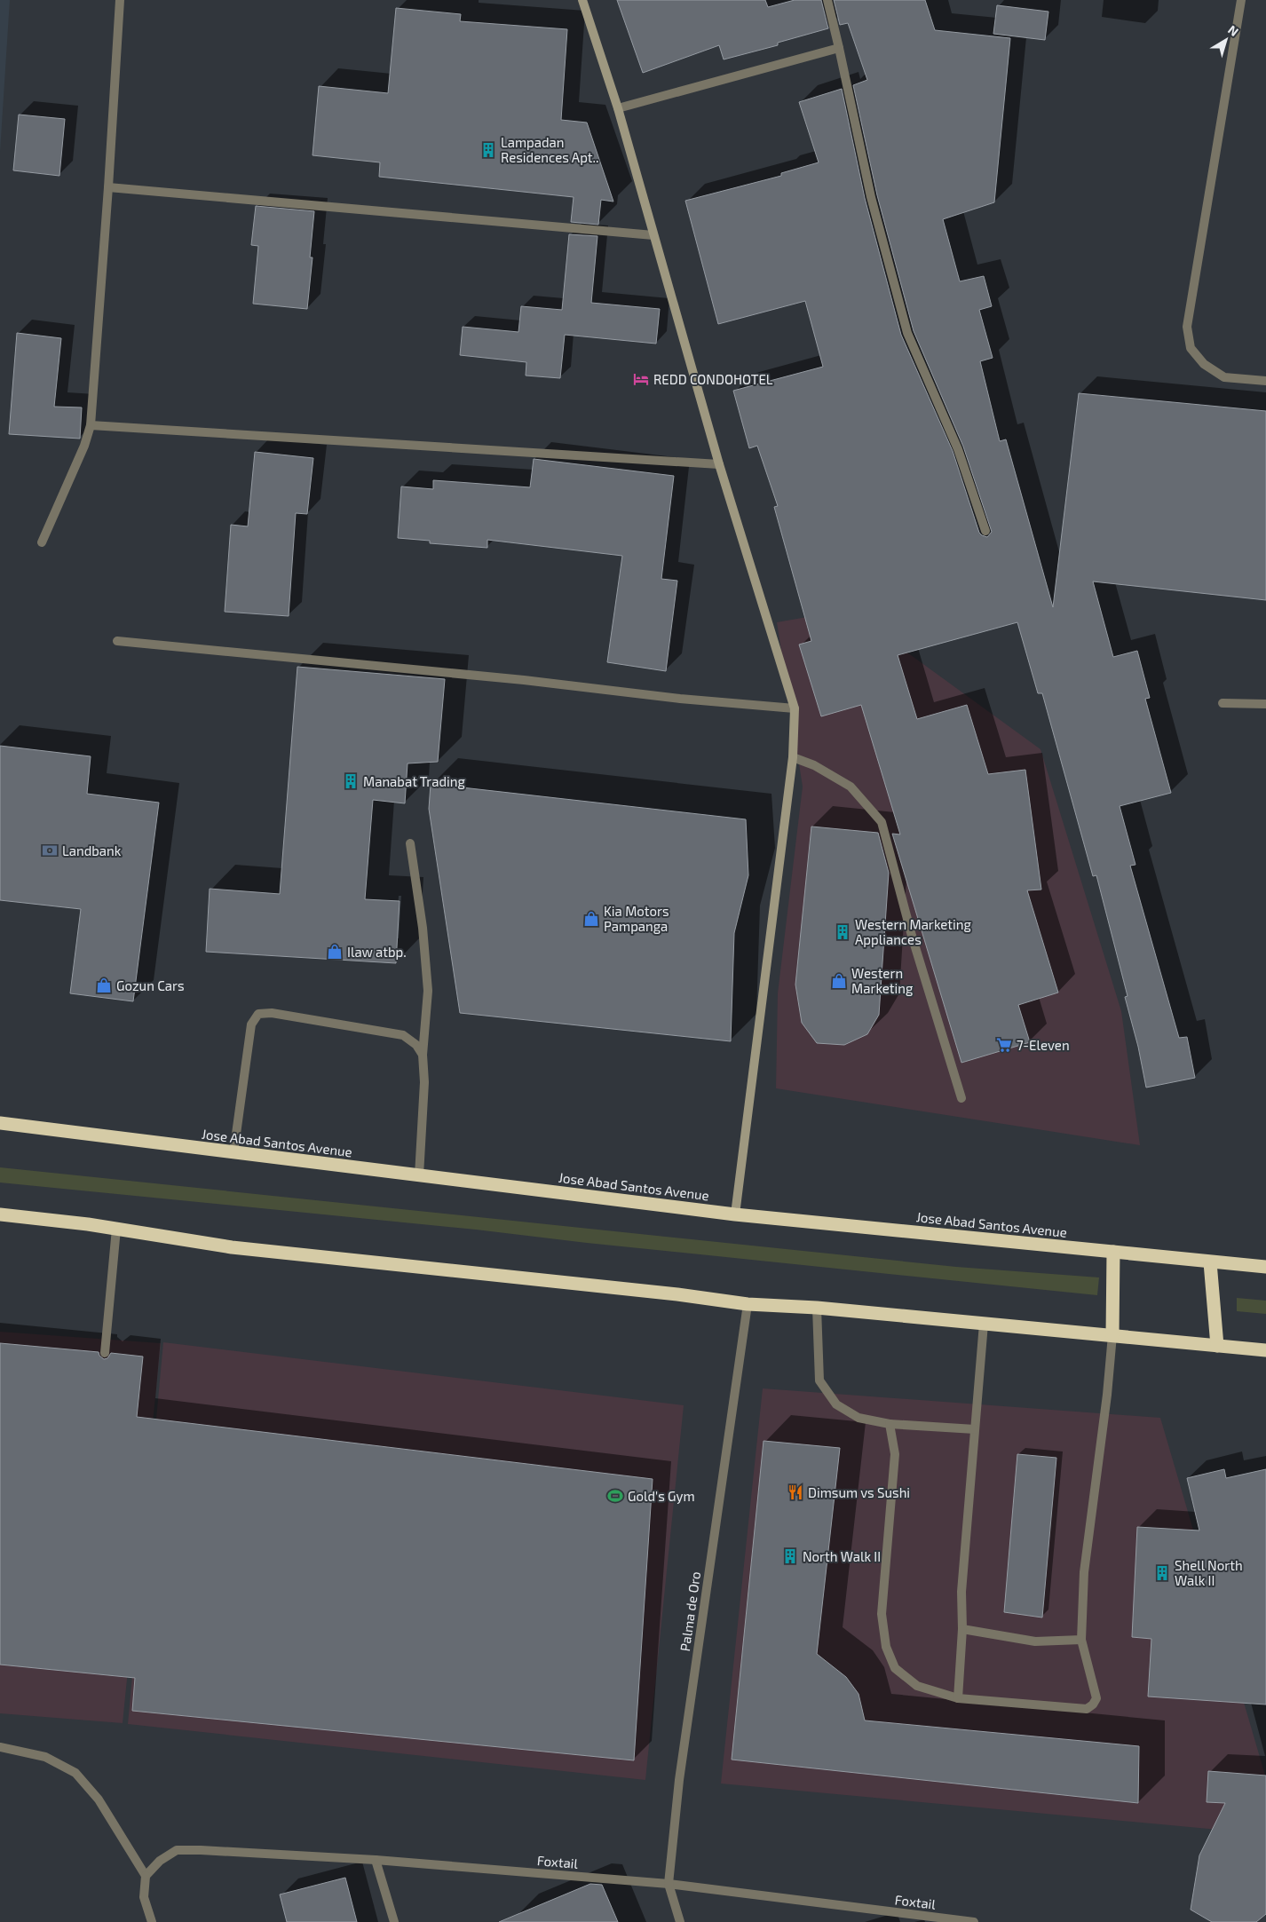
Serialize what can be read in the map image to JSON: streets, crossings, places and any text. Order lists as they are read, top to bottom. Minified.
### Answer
{"streets":{"highway":["Jose Abad Santos Avenue"],"street":["Palma de Oro","Foxtail"]},"crossings":[["Palma de Oro","Foxtail"]],"places":{"building":["Lampadan Residences Apt..","Manabat Trading","Western Marketing Appliances","North Walk II","Shell North Walk II"],"hotel":["REDD CONDOHOTEL"],"bank":["Landbank"],"shop":["Kia Motors Pampanga","Ilaw atbp.","Western Marketing","Gozun Cars"],"supermarket":["7-Eleven"],"restaurant":["Dimsum vs Sushi"],"sports":["Gold's Gym"]},"north":"top right"}
